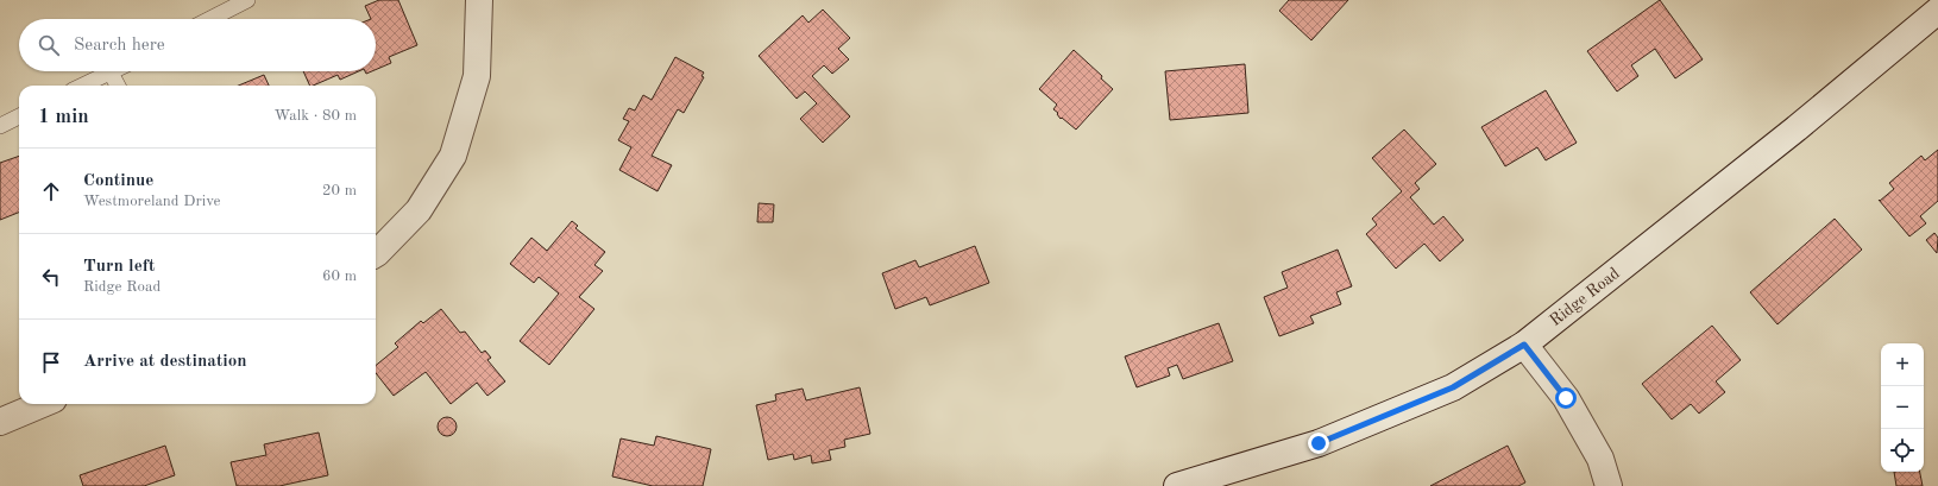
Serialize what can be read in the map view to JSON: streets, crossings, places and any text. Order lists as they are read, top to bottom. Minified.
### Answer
{"streets":{"street":["Ridge Road"]},"page":{"search":"Search here","heading":["1 min","Walk · 80 m"],"list":[["Continue","Westmoreland Drive","20 m"],["Turn left","Ridge Road","60 m"],"Arrive at destination"],"map_buttons":["+","−"]}}
